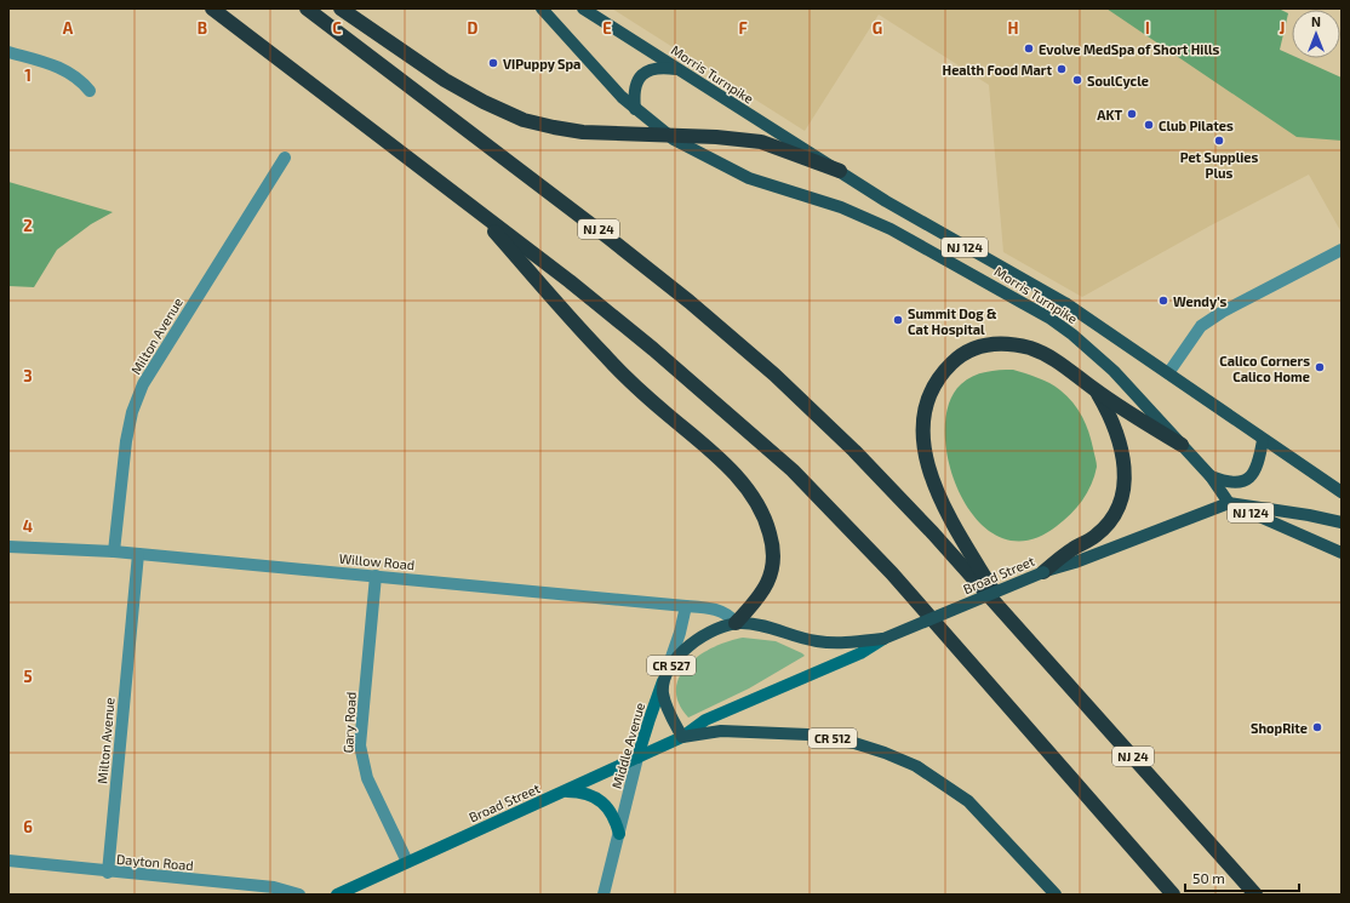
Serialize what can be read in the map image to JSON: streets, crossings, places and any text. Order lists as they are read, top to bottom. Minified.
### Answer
{"streets":{"highway":["NJ 24"],"main road":["Morris Turnpike","NJ 124","Broad Street","CR 527","CR 512","Middle Avenue"],"street":["Milton Avenue","Willow Road","Gary Road","Dayton Road"]},"crossings":[["Morris Turnpike","NJ 124"],["Morris Turnpike","Broad Street"],["NJ 124","Broad Street"],["Milton Avenue","Willow Road"],["Milton Avenue","Dayton Road"],["Willow Road","CR 527"],["Willow Road","Gary Road"],["Willow Road","Middle Avenue"],["Broad Street","CR 527"],["Broad Street","Gary Road"],["Broad Street","Middle Avenue"],["CR 527","Middle Avenue"]],"places":["Evolve MedSpa of Short Hills","VIPuppy Spa","Health Food Mart","SoulCycle","AKT","Club Pilates","Pet Supplies Plus","Wendy's","Summit Dog & Cat Hospital","Calico Corners Calico Home","ShopRite"],"scale_bar":"50 m","north":"top","grid":{"columns":["A","B","C","D","E","F","G","H","I","J"],"rows":["1","2","3","4","5","6"]}}
